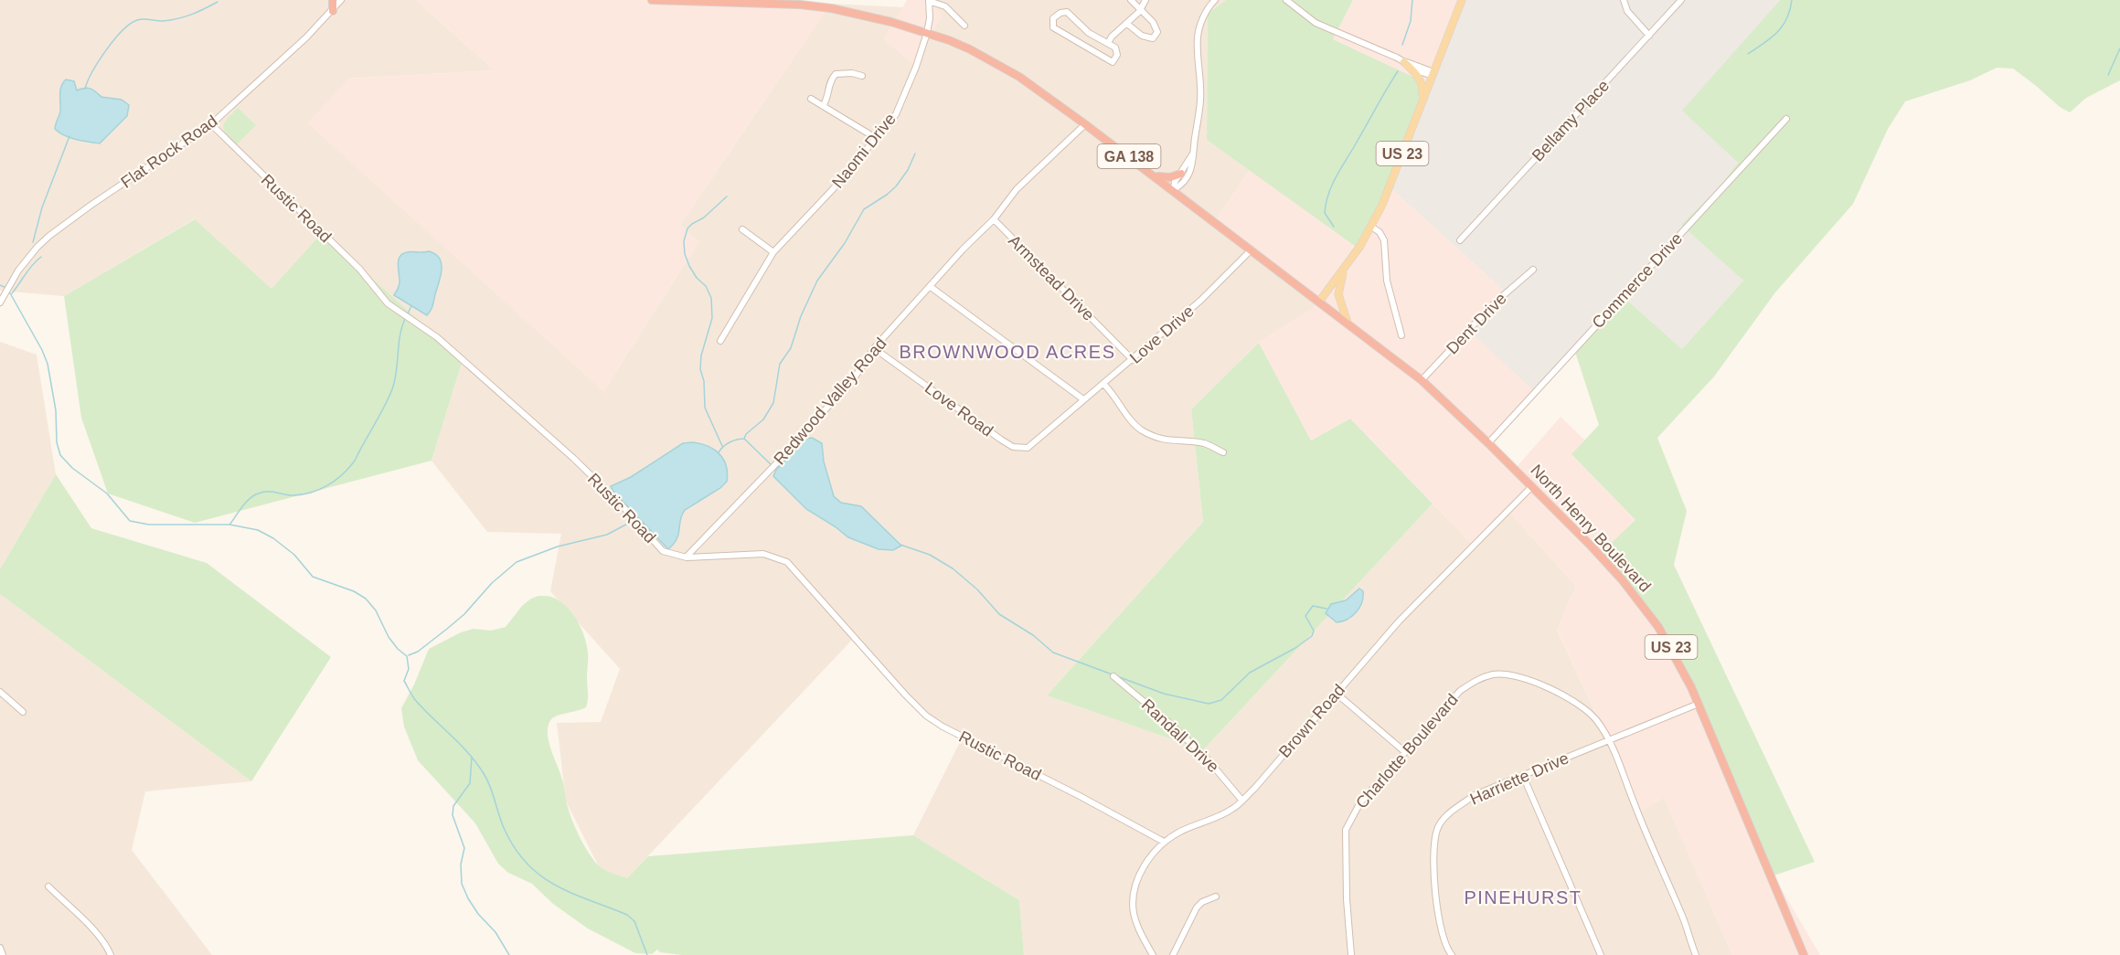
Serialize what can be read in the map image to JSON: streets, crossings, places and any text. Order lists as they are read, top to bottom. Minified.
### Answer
{"streets":{"highway":["US 23","GA 138","North Henry Boulevard"],"street":["Bellamy Place","Naomi Drive","Flat Rock Road","Rustic Road","Armstead Drive","Commerce Drive","Dent Drive","Love Drive","Redwood Valley Road","Love Road","Brown Road","Randall Drive","Charlotte Boulevard","Harriette Drive"]},"crossings":[["Naomi Drive","GA 138"],["Flat Rock Road","Rustic Road"],["US 23","GA 138"],["US 23","North Henry Boulevard"],["GA 138","Love Drive"],["GA 138","Redwood Valley Road"],["GA 138","North Henry Boulevard"],["Rustic Road","Redwood Valley Road"],["Rustic Road","Brown Road"],["Armstead Drive","Love Drive"],["Armstead Drive","Redwood Valley Road"],["Commerce Drive","North Henry Boulevard"],["Dent Drive","North Henry Boulevard"],["Love Drive","Love Road"],["Redwood Valley Road","Love Road"],["North Henry Boulevard","Brown Road"],["North Henry Boulevard","Harriette Drive"],["Brown Road","Randall Drive"],["Charlotte Boulevard","Harriette Drive"]],"districts":["BROWNWOOD ACRES","PINEHURST"]}
